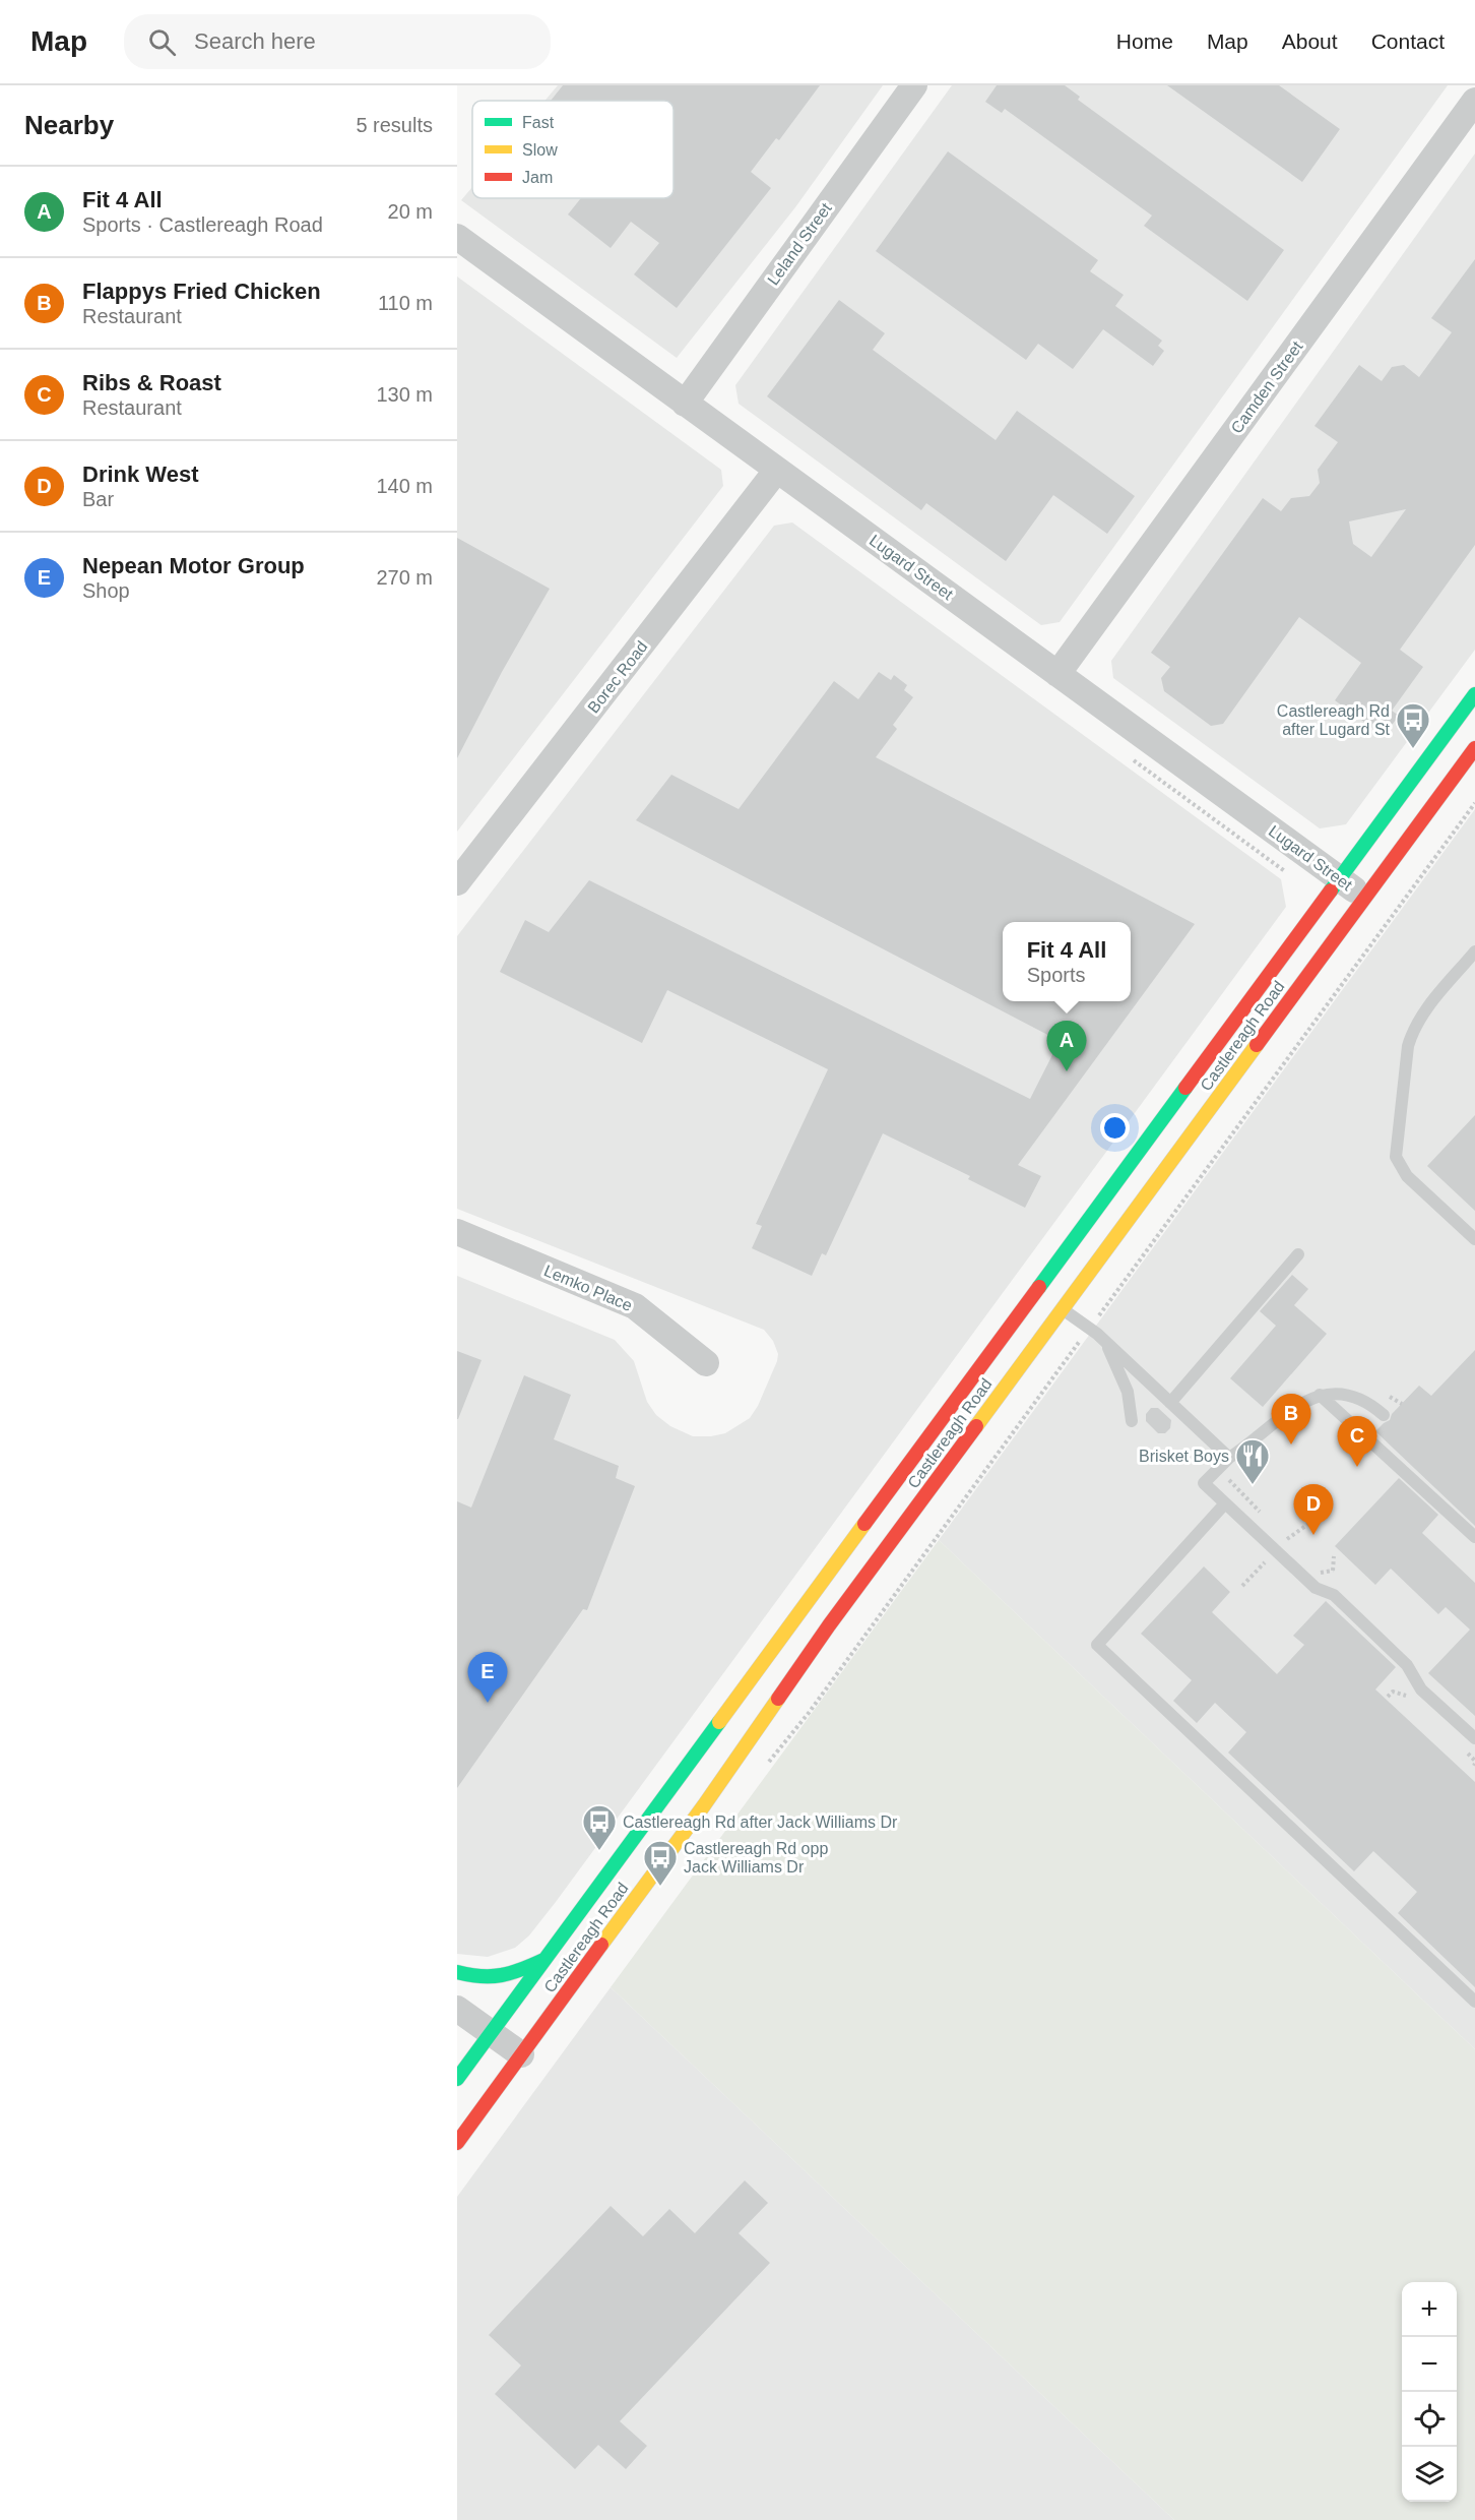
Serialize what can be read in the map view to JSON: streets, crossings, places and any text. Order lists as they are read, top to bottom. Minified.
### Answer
{"streets":{"main road":["Castlereagh Road"],"street":["Leland Street","Camden Street","Lugard Street","Borec Road","Lemko Place"]},"crossings":[["Leland Street","Lugard Street"],["Camden Street","Lugard Street"],["Lugard Street","Borec Road"],["Lugard Street","Castlereagh Road"]],"places":{"bus stop":["Castlereagh Rd after Lugard St","Castlereagh Rd after Jack Williams Dr","Castlereagh Rd opp Jack Williams Dr"],"restaurant":["Brisket Boys"]},"legend":["Fast","Slow","Jam"],"page":{"header":"Map","search":"Search here","nav":["Home","Map","About","Contact"],"heading":["Nearby","5 results"],"list":[{"mark":"A","name":"Fit 4 All","note":"Sports · Castlereagh Road","value":"20 m"},{"mark":"B","name":"Flappys Fried Chicken","note":"Restaurant","value":"110 m"},{"mark":"C","name":"Ribs & Roast","note":"Restaurant","value":"130 m"},{"mark":"D","name":"Drink West","note":"Bar","value":"140 m"},{"mark":"E","name":"Nepean Motor Group","note":"Shop","value":"270 m"}],"popup":["Fit 4 All","Sports"],"pins":["A","B","C","D","E"],"map_buttons":["+","−"]}}
